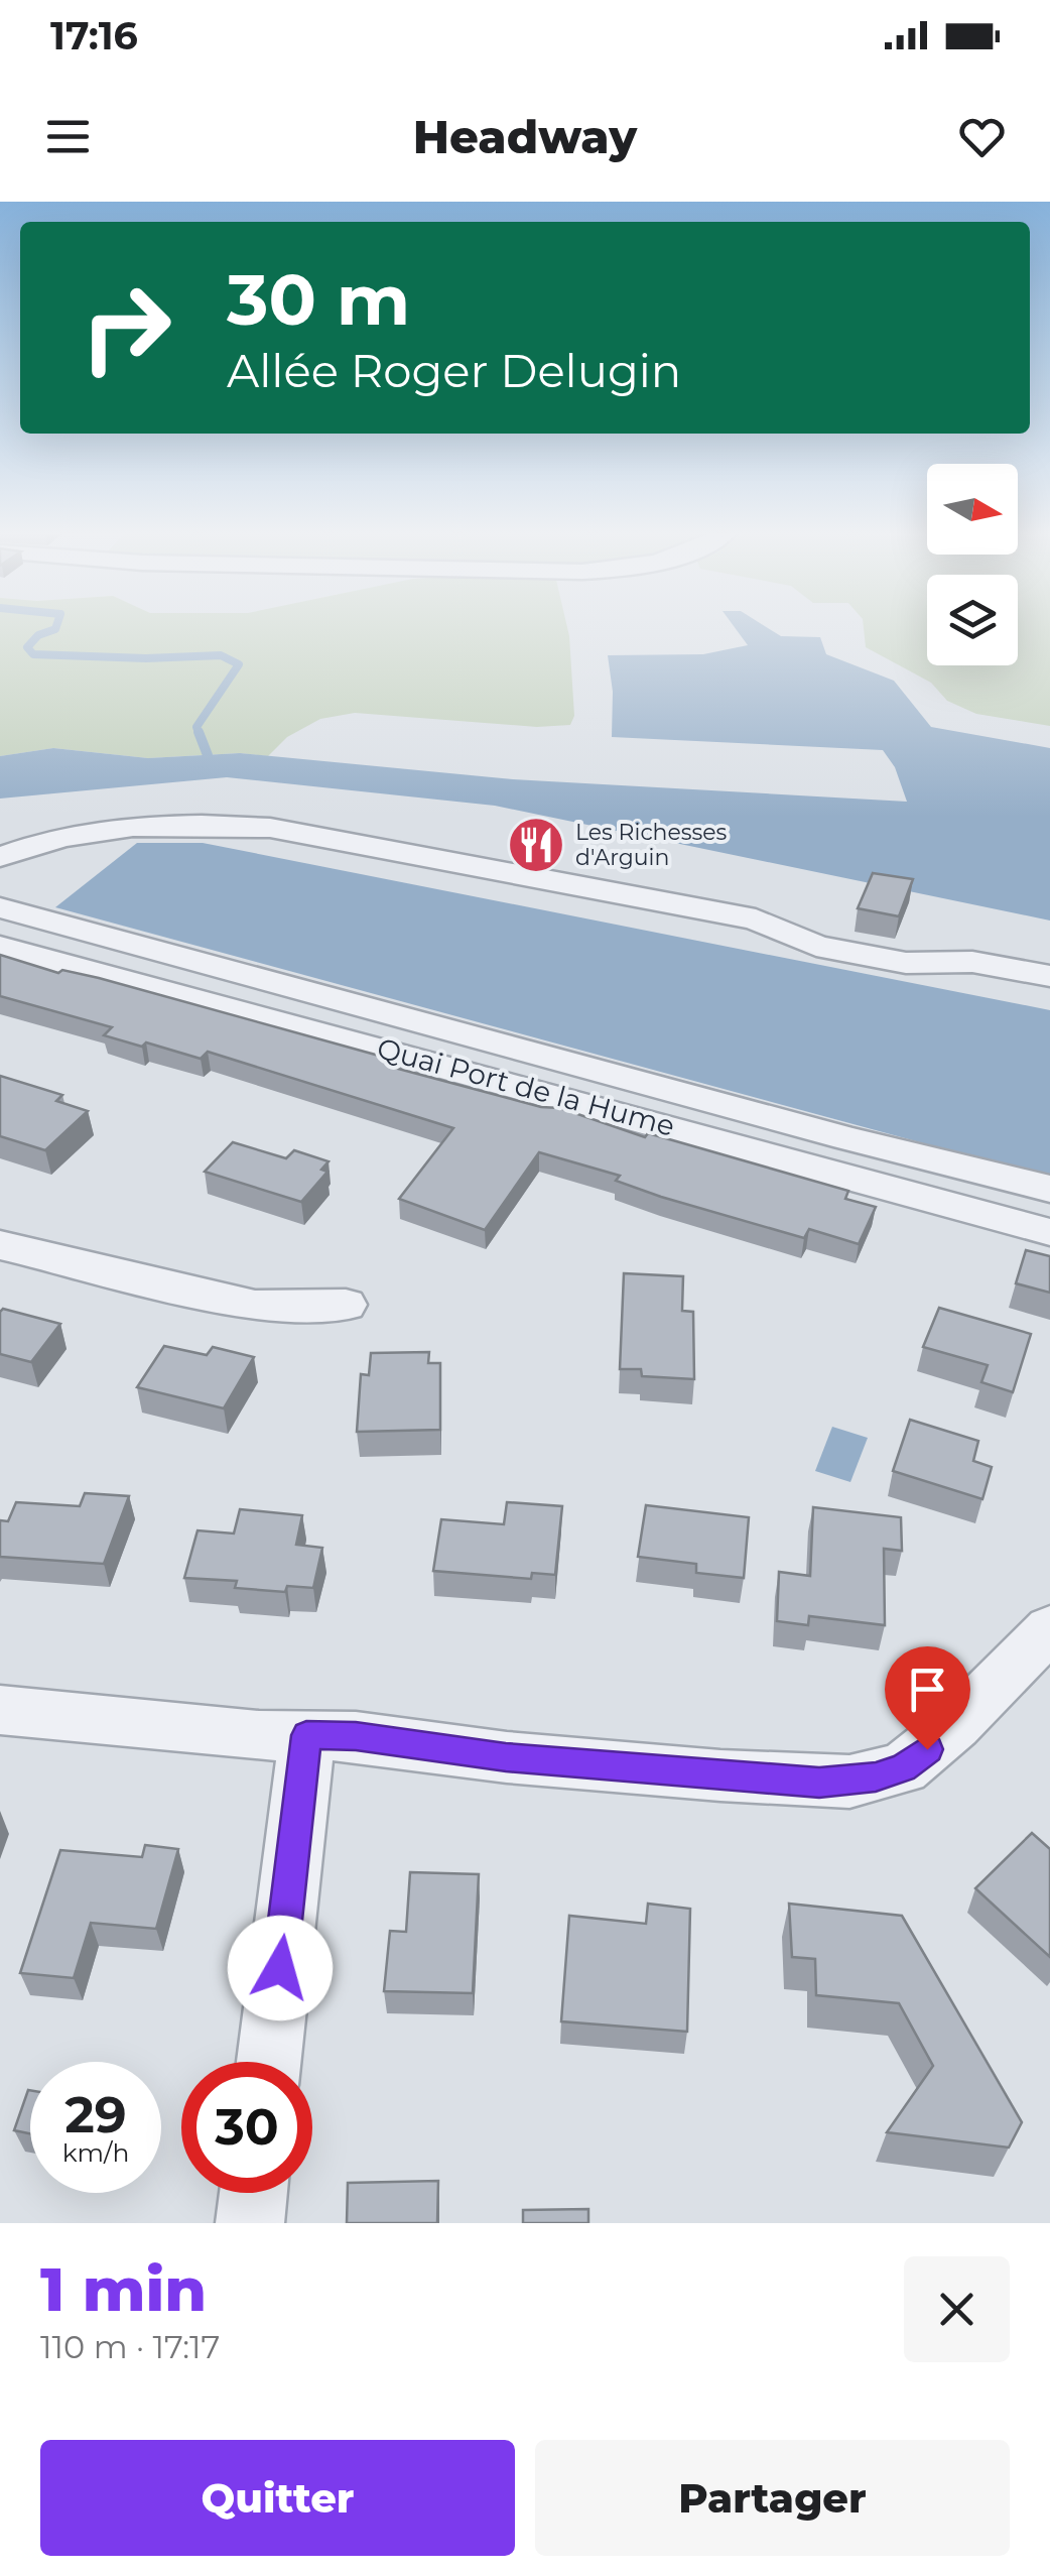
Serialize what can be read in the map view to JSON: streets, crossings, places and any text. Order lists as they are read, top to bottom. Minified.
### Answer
{"streets":{"street":["Quai Port de la Hume"]},"places":{"restaurant":["Les Richesses d'Arguin"]},"north":"right","page":{"status":"17:16","header":"Headway","turn":["30 m","Allée Roger Delugin"],"speed":"29 km/h","limit":"30","heading":["1 min","110 m · 17:17"],"buttons":["Quitter","Partager"]}}
